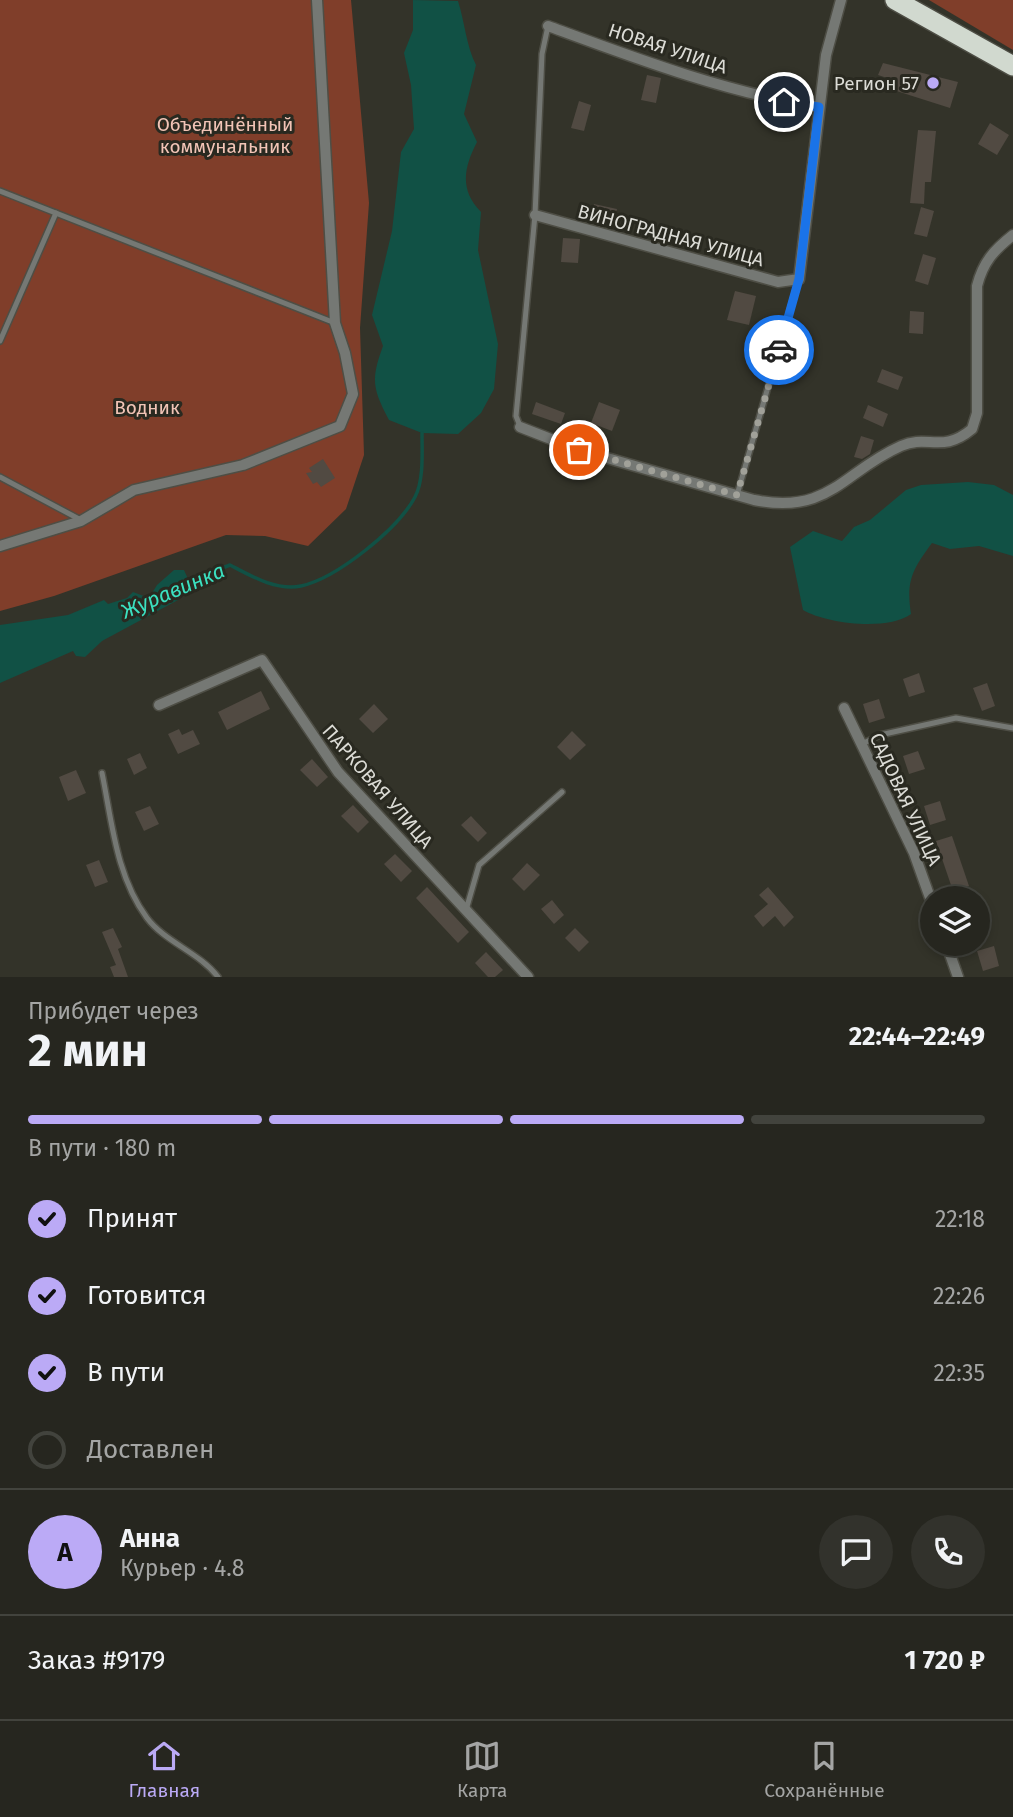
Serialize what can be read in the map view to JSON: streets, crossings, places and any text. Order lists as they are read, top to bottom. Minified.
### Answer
{"streets":{"street":["НОВАЯ УЛИЦА","ВИНОГРАДНАЯ УЛИЦА","ПАРКОВАЯ УЛИЦА","САДОВАЯ УЛИЦА"]},"water":["Журавинка"],"parks":["Объединённый коммунальник","Водник"],"places":["Регион 57"],"page":{"heading":["2 мин","Прибудет через","22:44–22:49"],"panel":["Анна","Курьер · 4.8","Заказ #9179","1 720 ₽"],"bar":"В пути · 180 m","list":[["Принят","22:18"],["Готовится","22:26"],["В пути","22:35"],"Доставлен"],"round":"А","tabs":["Главная","Карта","Сохранённые"]}}
